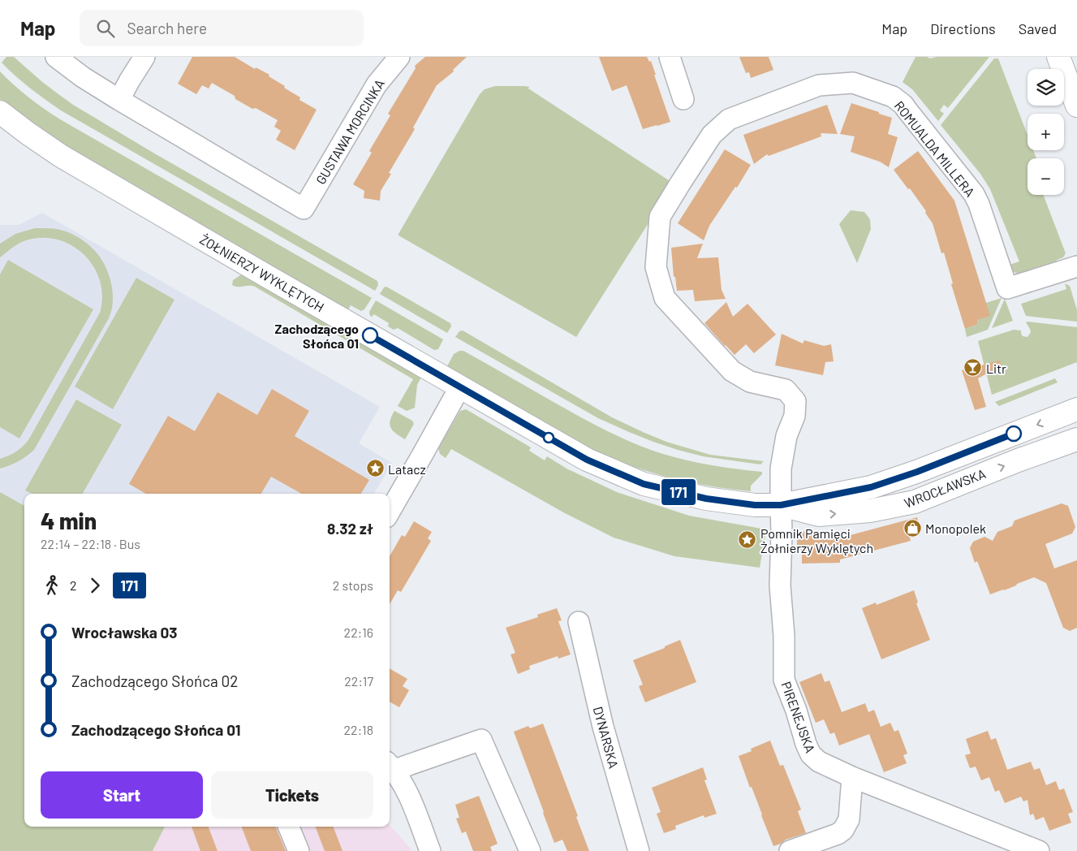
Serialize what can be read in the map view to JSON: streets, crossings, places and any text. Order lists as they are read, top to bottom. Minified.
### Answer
{"streets":{"street":["GUSTAWA MORCINKA","ROMUALDA MILLERA","ŻOŁNIERZY WYKLĘTYCH","WROCŁAWSKA","PIRENEJSKA","DYNARSKA"]},"crossings":[["ROMUALDA MILLERA","ŻOŁNIERZY WYKLĘTYCH"],["ROMUALDA MILLERA","WROCŁAWSKA"],["ROMUALDA MILLERA","PIRENEJSKA"],["ŻOŁNIERZY WYKLĘTYCH","WROCŁAWSKA"],["ŻOŁNIERZY WYKLĘTYCH","PIRENEJSKA"],["WROCŁAWSKA","PIRENEJSKA"]],"places":{"other":["Zachodzącego Słońca 01"],"bar":["Litr"],"place":["Latacz","Pomnik Pamięci Żołnierzy Wyklętych"],"shop":["Monopolek"]},"lines":["bus line 171"],"page":{"header":"Map","search":"Search here","nav":["Map","Directions","Saved"],"on_map":"171","map_buttons":["+","−"],"heading":["4 min","22:14 – 22:18 · Bus","8.32 zł"],"legs":["2","171","2 stops"],"list":[{"name":"Wrocławska 03","value":"22:16"},{"name":"Zachodzącego Słońca 02","value":"22:17"},{"name":"Zachodzącego Słońca 01","value":"22:18"}],"buttons":["Start","Tickets"]}}
